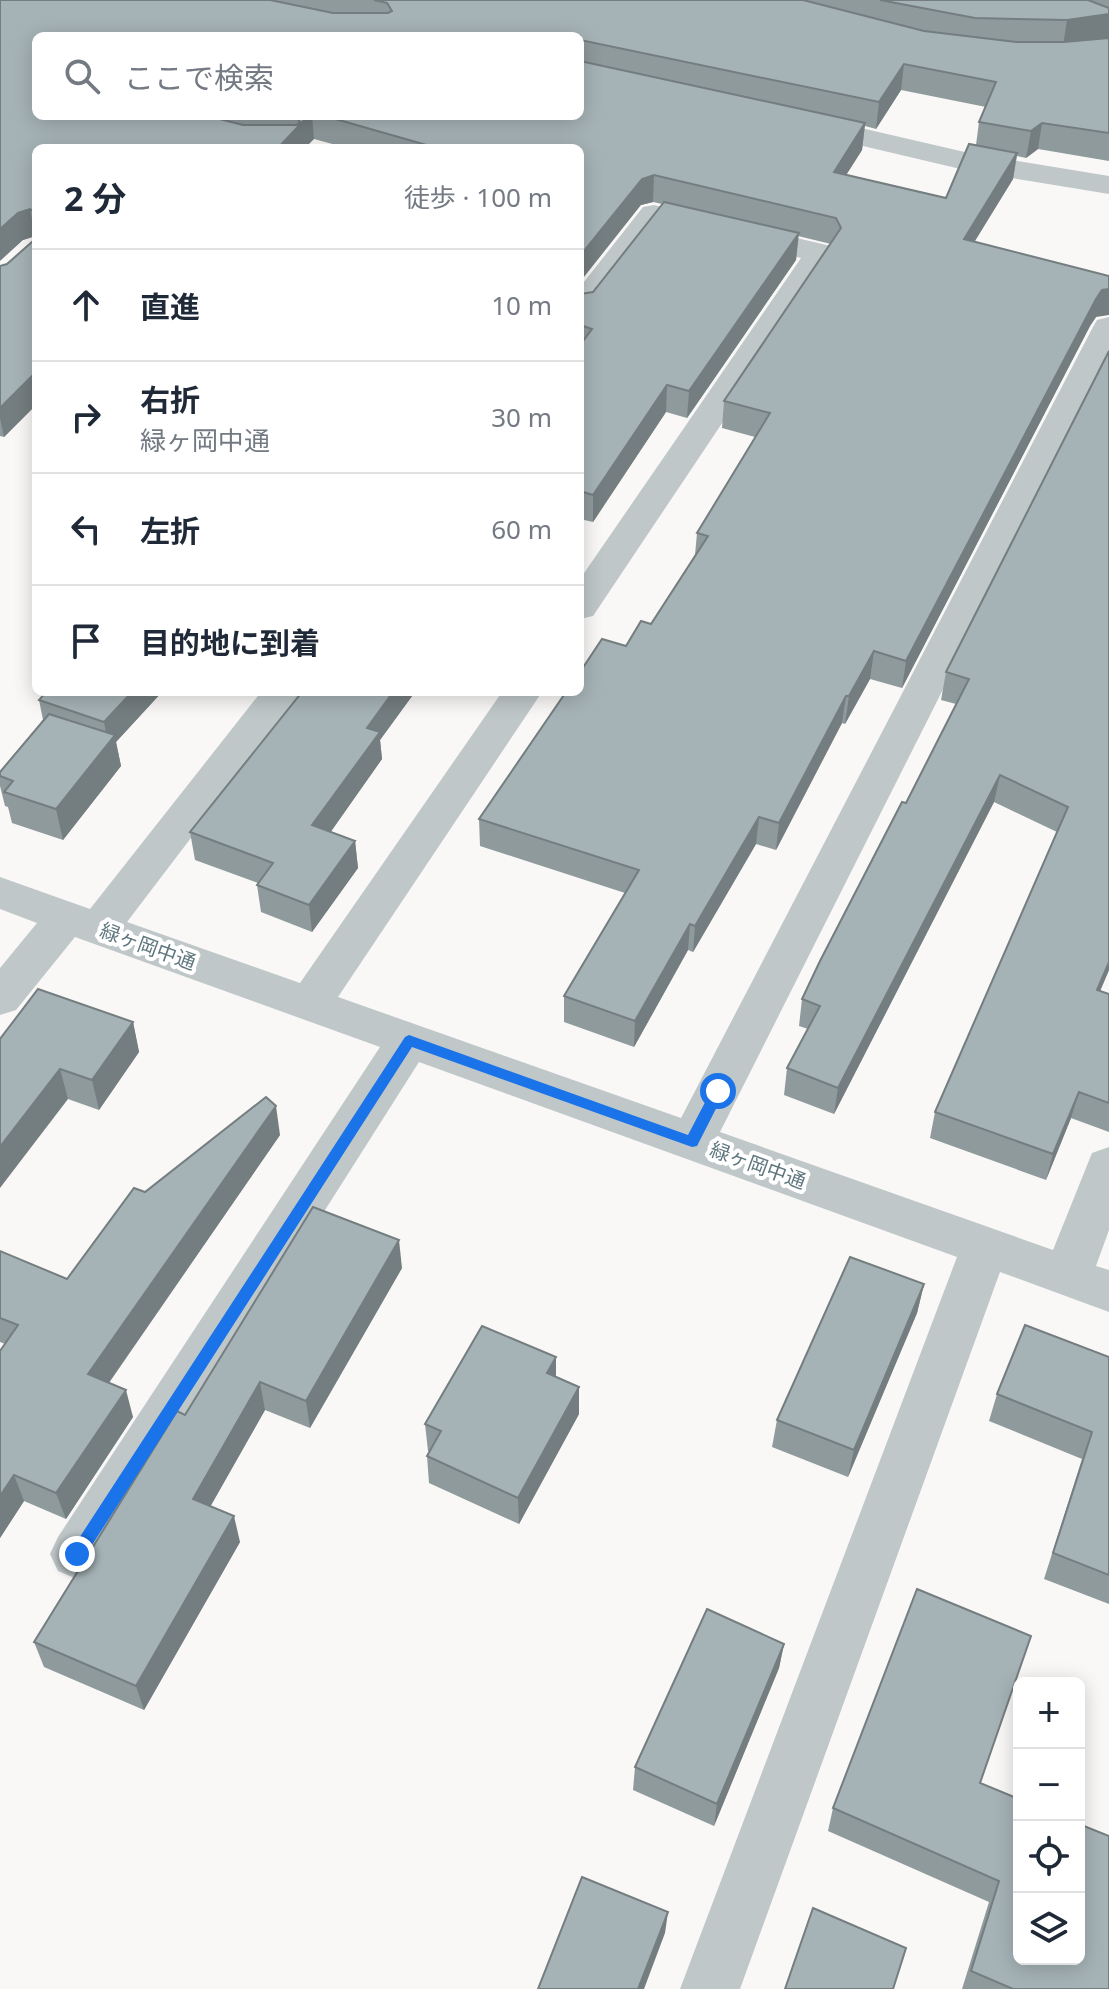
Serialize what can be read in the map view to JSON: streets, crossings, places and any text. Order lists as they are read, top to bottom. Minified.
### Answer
{"streets":{"street":["緑ヶ岡中通"]},"page":{"search":"ここで検索","heading":["2 分","徒歩 · 100 m"],"list":[["直進","10 m"],["右折","緑ヶ岡中通","30 m"],["左折","60 m"],"目的地に到着"],"map_buttons":["+","−"]}}
